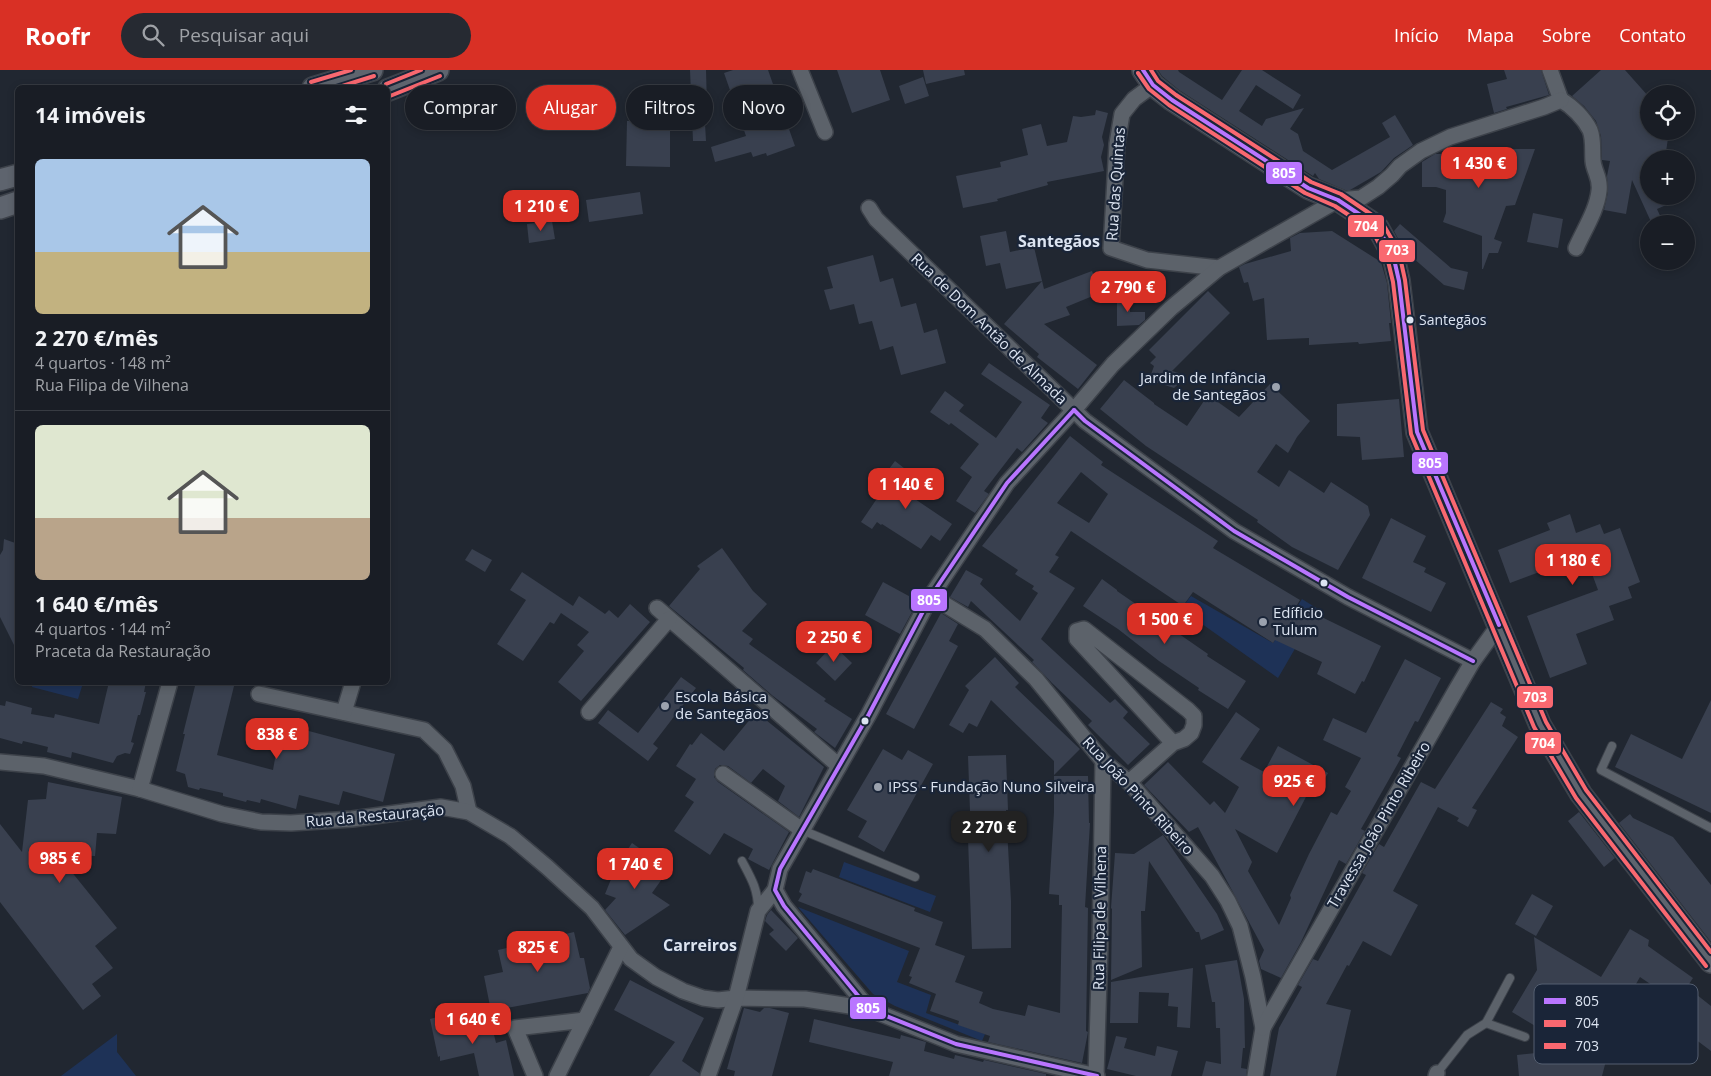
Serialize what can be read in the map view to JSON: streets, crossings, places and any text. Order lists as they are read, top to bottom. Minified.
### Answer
{"streets":{"street":["Rua das Quintas","Rua de Dom Antão de Almada","Rua João Pinto Ribeiro","Rua da Restauração","Travessa João Pinto Ribeiro","Rua Filipa de Vilhena"]},"crossings":[["Rua de Dom Antão de Almada","Travessa João Pinto Ribeiro"],["Rua João Pinto Ribeiro","Travessa João Pinto Ribeiro"],["Rua João Pinto Ribeiro","Rua Filipa de Vilhena"],["Rua da Restauração","Rua Filipa de Vilhena"]],"districts":["Santegãos","Carreiros"],"places":["Santegãos","Jardim de Infância de Santegãos","Edíficio Tulum","Escola Básica de Santegãos","IPSS - Fundação Nuno Silveira"],"lines":["transit line 805","transit line 703","transit line 704"],"legend":["805","704","703"],"page":{"header":"Roofr","search":"Pesquisar aqui","nav":["Início","Mapa","Sobre","Contato"],"map_buttons":["+","−"],"chip":["Comprar","Alugar","Filtros","Novo"],"heading":"14 imóveis","list":[{"name":"2 270 €/mês","note":"4 quartos · 148 m² · Rua Filipa de Vilhena"},{"name":"1 640 €/mês","note":"4 quartos · 144 m² · Praceta da Restauração"}],"price":["1 430 €","1 210 €","2 790 €","1 140 €","1 180 €","1 500 €","2 250 €","838 €","925 €","2 270 €","985 €","1 740 €","825 €","1 640 €"]}}
